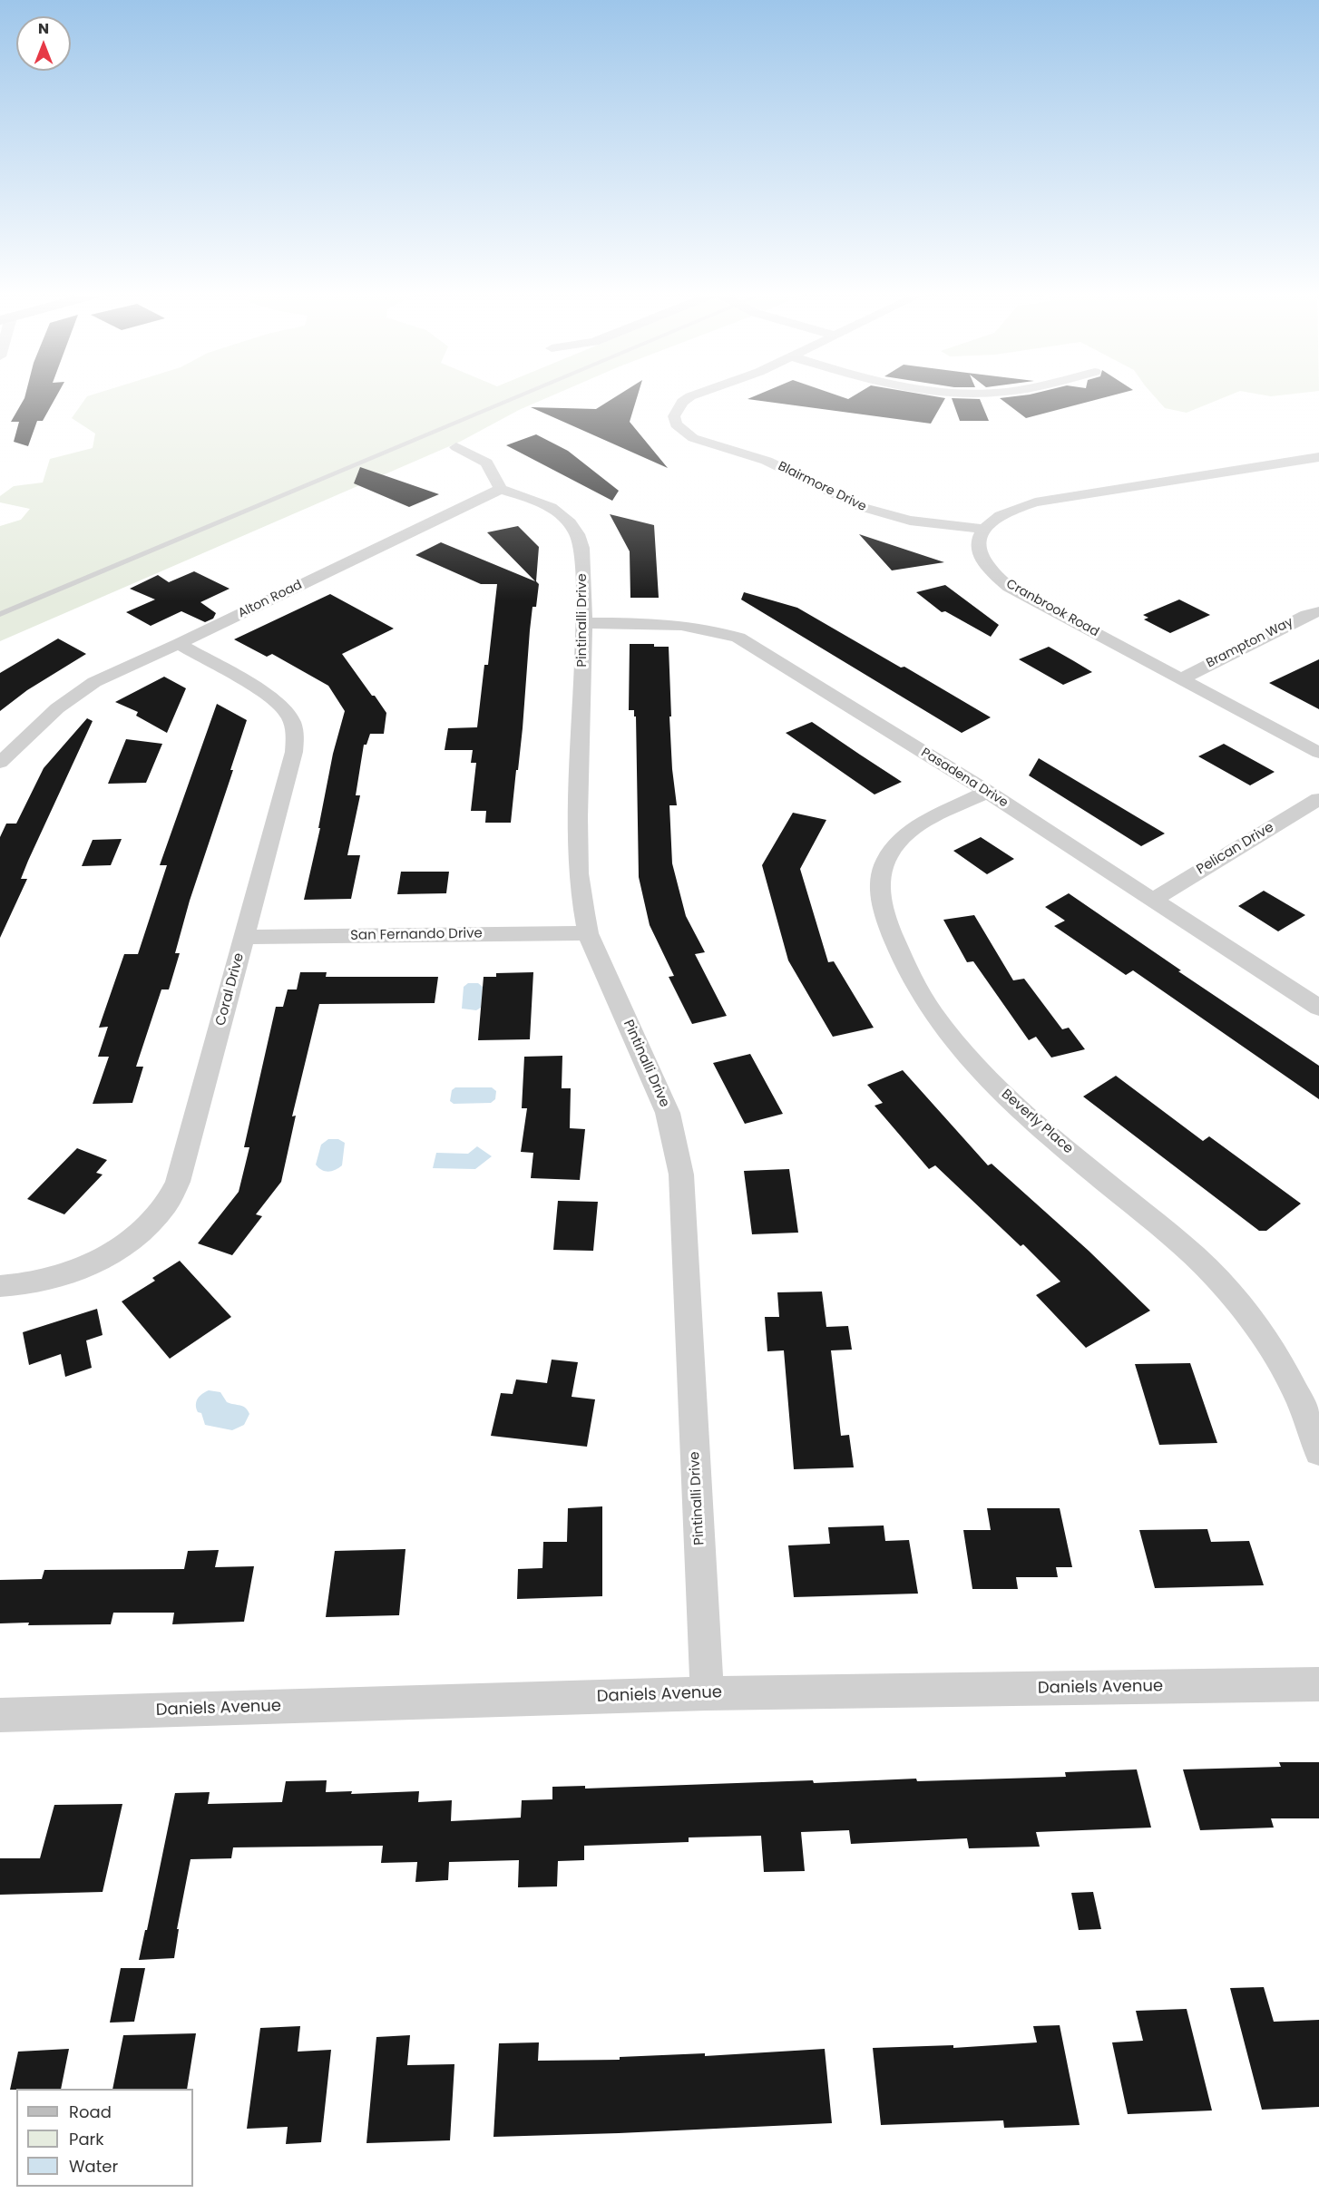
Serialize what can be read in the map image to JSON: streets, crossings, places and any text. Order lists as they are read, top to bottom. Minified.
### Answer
{"streets":{"street":["Blairmore Drive","Alton Road","Cranbrook Road","Pintinalli Drive","Brampton Way","Pasadena Drive","Pelican Drive","San Fernando Drive","Coral Drive","Beverly Place","Daniels Avenue"]},"crossings":[["Blairmore Drive","Cranbrook Road"],["Alton Road","Pintinalli Drive"],["Alton Road","Coral Drive"],["Cranbrook Road","Brampton Way"],["Pintinalli Drive","Pasadena Drive"],["Pintinalli Drive","San Fernando Drive"],["Pintinalli Drive","Daniels Avenue"],["Pasadena Drive","Pelican Drive"],["Pasadena Drive","Beverly Place"],["San Fernando Drive","Coral Drive"]],"legend":["Road","Park","Water"],"north":"top"}
